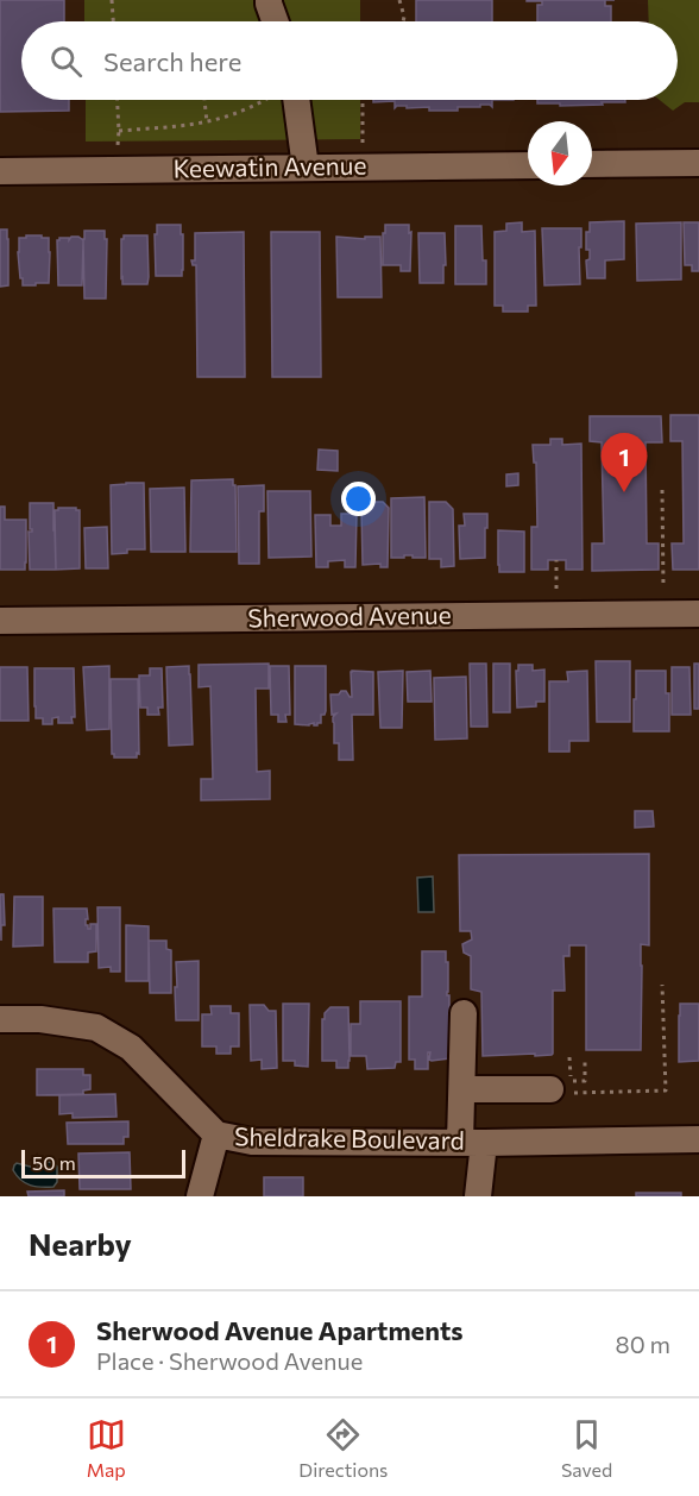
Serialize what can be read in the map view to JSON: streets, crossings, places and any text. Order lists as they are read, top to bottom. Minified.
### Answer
{"streets":{"street":["Keewatin Avenue","Sherwood Avenue","Sheldrake Boulevard"]},"scale_bar":"50 m","north":"bottom","page":{"search":"Search here","pins":"1","scale":"50 m","heading":"Nearby","list":[{"mark":"1","name":"Sherwood Avenue Apartments","note":"Place · Sherwood Avenue","value":"80 m"}],"nav":["Map","Directions","Saved"]}}
